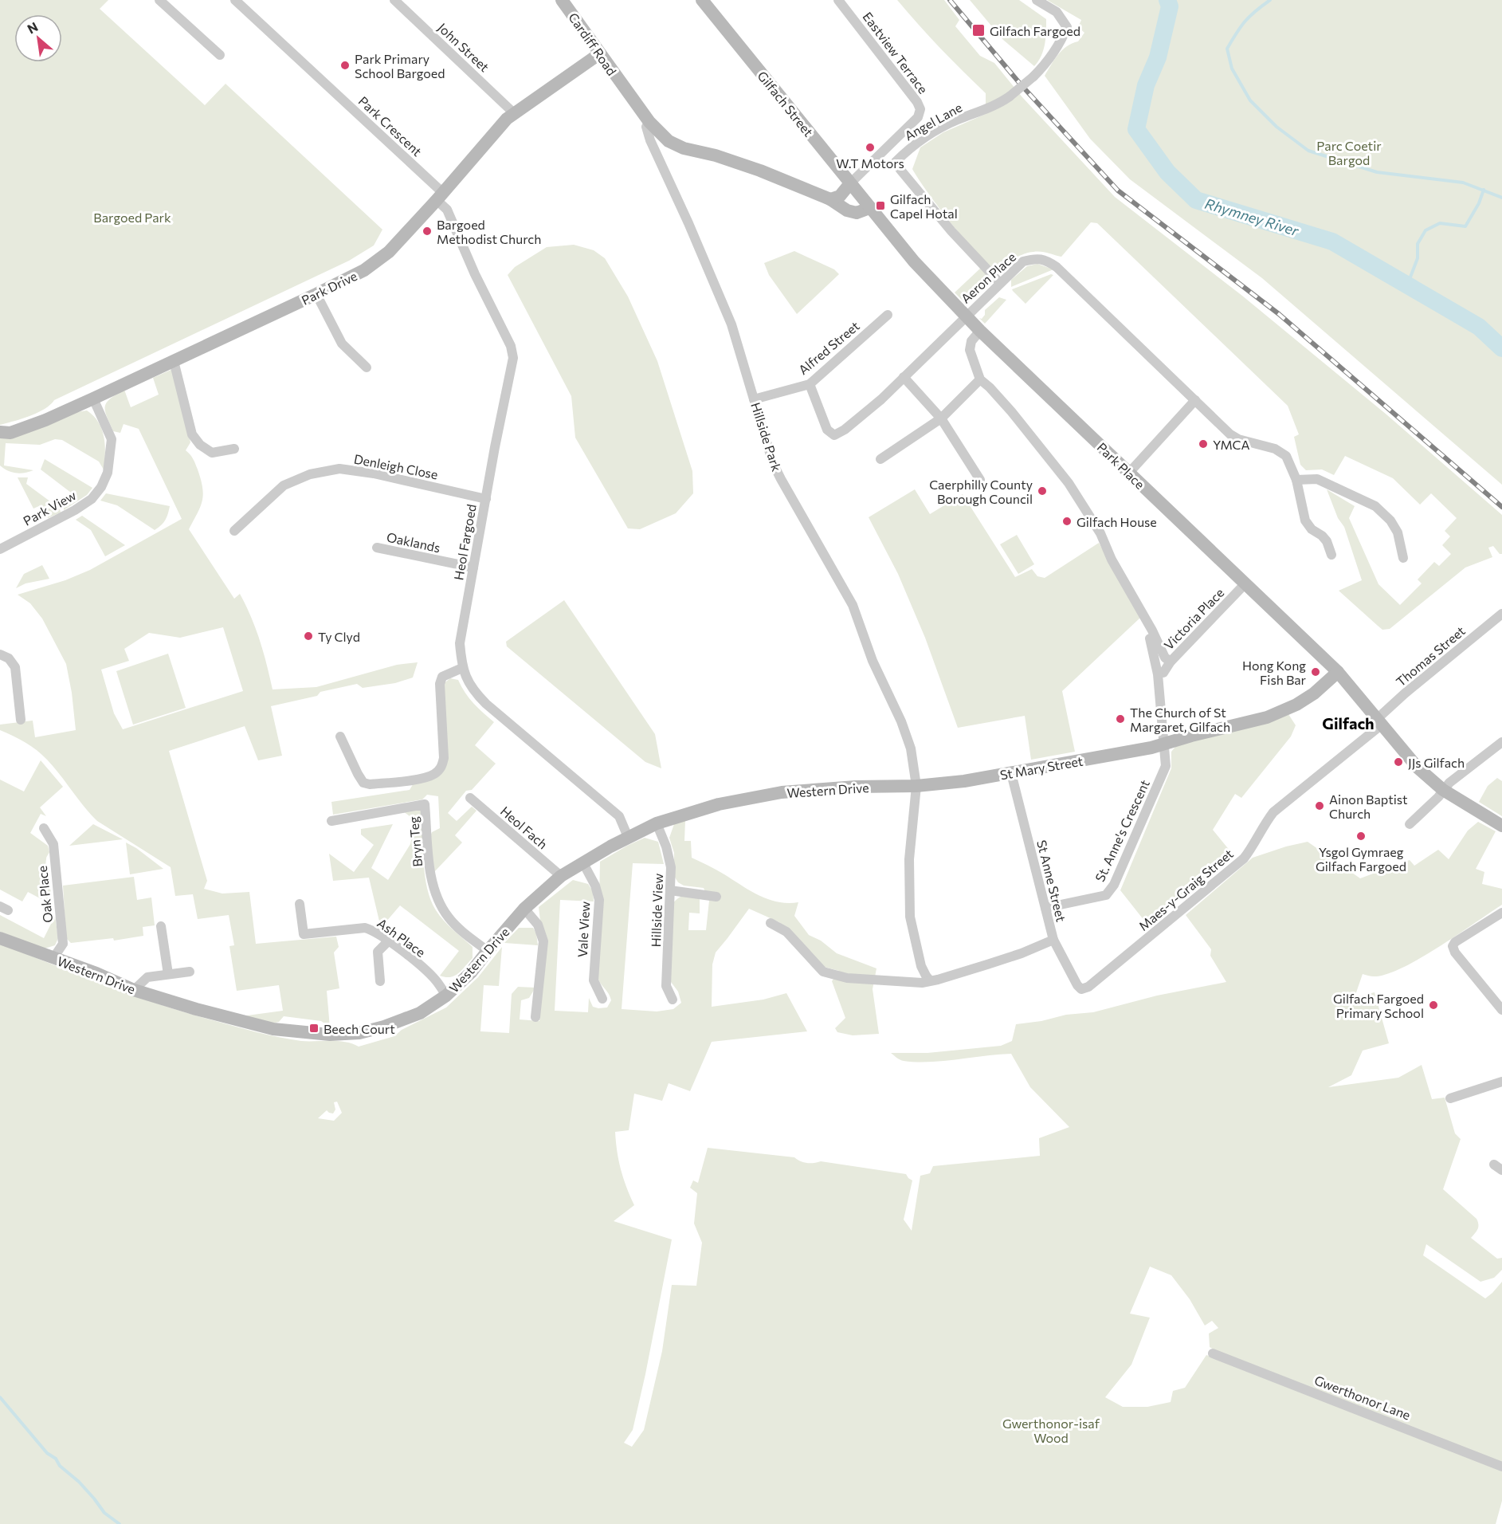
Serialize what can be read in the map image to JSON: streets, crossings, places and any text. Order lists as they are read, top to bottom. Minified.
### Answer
{"streets":{"street":["Cardiff Road","John Street","Eastview Terrace","Gilfach Street","Angel Lane","Park Crescent","Aeron Place","Park Drive","Alfred Street","Hillside Park","Park Place","Denleigh Close","Park View","Oaklands","Heol Fargoed","Victoria Place","Thomas Street","St Mary Street","Western Drive","Heol Fach","St. Anne's Crescent","Bryn Teg","St Anne Street","Maes-y-Graig Street","Oak Place","Hillside View","Vale View","Ash Place","Gwerthonor Lane"]},"crossings":[["Cardiff Road","Park Drive"],["Cardiff Road","Hillside Park"],["John Street","Park Drive"],["Eastview Terrace","Gilfach Street"],["Gilfach Street","Park Place"],["Angel Lane","Aeron Place"],["Park Crescent","Park Drive"],["Park Crescent","Heol Fargoed"],["Aeron Place","Alfred Street"],["Aeron Place","Park Place"],["Park Drive","Park View"],["Park Drive","Heol Fargoed"],["Alfred Street","Hillside Park"],["Hillside Park","St Mary Street"],["Hillside Park","Western Drive"],["Park Place","Victoria Place"],["Park Place","Thomas Street"],["Park Place","St Mary Street"],["Park Place","Maes-y-Graig Street"],["Denleigh Close","Heol Fargoed"],["Oaklands","Heol Fargoed"],["Heol Fargoed","Western Drive"],["Thomas Street","Maes-y-Graig Street"],["St Mary Street","Western Drive"],["St Mary Street","St. Anne's Crescent"],["St Mary Street","St Anne Street"],["Western Drive","Heol Fach"],["Western Drive","Bryn Teg"],["Western Drive","Oak Place"],["Western Drive","Hillside View"],["Western Drive","Vale View"],["Western Drive","Ash Place"],["St. Anne's Crescent","St Anne Street"],["St Anne Street","Maes-y-Graig Street"]],"districts":["Gilfach"],"water":["Rhymney River"],"parks":["Parc Coetir Bargod","Bargoed Park","Gwerthonor-isaf Wood"],"places":{"transit":["Gilfach Fargoed","Gilfach Capel Hotal","Beech Court"],"other":["Park Primary School Bargoed","W.T Motors","Bargoed Methodist Church","YMCA","Caerphilly County Borough Council","Gilfach House","Ty Clyd","Hong Kong Fish Bar","The Church of St Margaret, Gilfach","JJs Gilfach","Ainon Baptist Church","Ysgol Gymraeg Gilfach Fargoed","Gilfach Fargoed Primary School"]},"north":"top left"}
